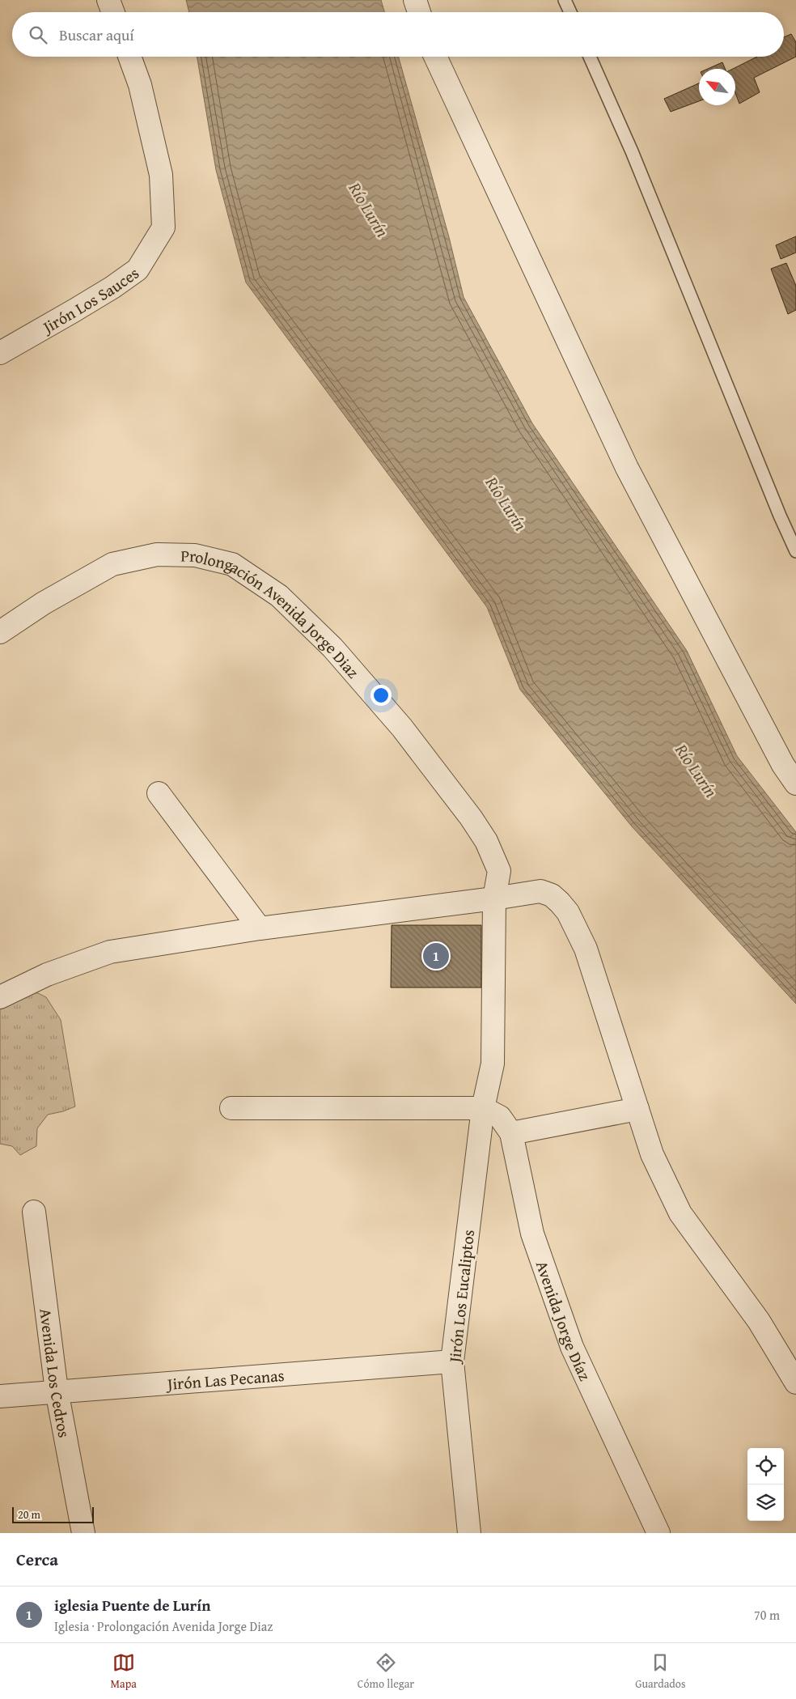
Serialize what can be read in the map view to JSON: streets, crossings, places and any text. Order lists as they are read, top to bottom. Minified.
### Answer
{"streets":{"street":["Jirón Los Sauces","Prolongación Avenida Jorge Diaz","Jirón Los Eucaliptos","Avenida Jorge Díaz","Avenida Los Cedros","Jirón Las Pecanas"]},"crossings":[["Prolongación Avenida Jorge Diaz","Jirón Los Eucaliptos"],["Prolongación Avenida Jorge Diaz","Avenida Jorge Díaz"],["Jirón Los Eucaliptos","Avenida Jorge Díaz"],["Jirón Los Eucaliptos","Jirón Las Pecanas"],["Avenida Los Cedros","Jirón Las Pecanas"]],"water":["Río Lurín"],"scale_bar":"20 m","north":"top left","page":{"search":"Buscar aquí","pins":"1","scale":"20 m","heading":"Cerca","list":[{"mark":"1","name":"iglesia Puente de Lurín","note":"Iglesia · Prolongación Avenida Jorge Diaz","value":"70 m"}],"nav":["Mapa","Cómo llegar","Guardados"]}}
